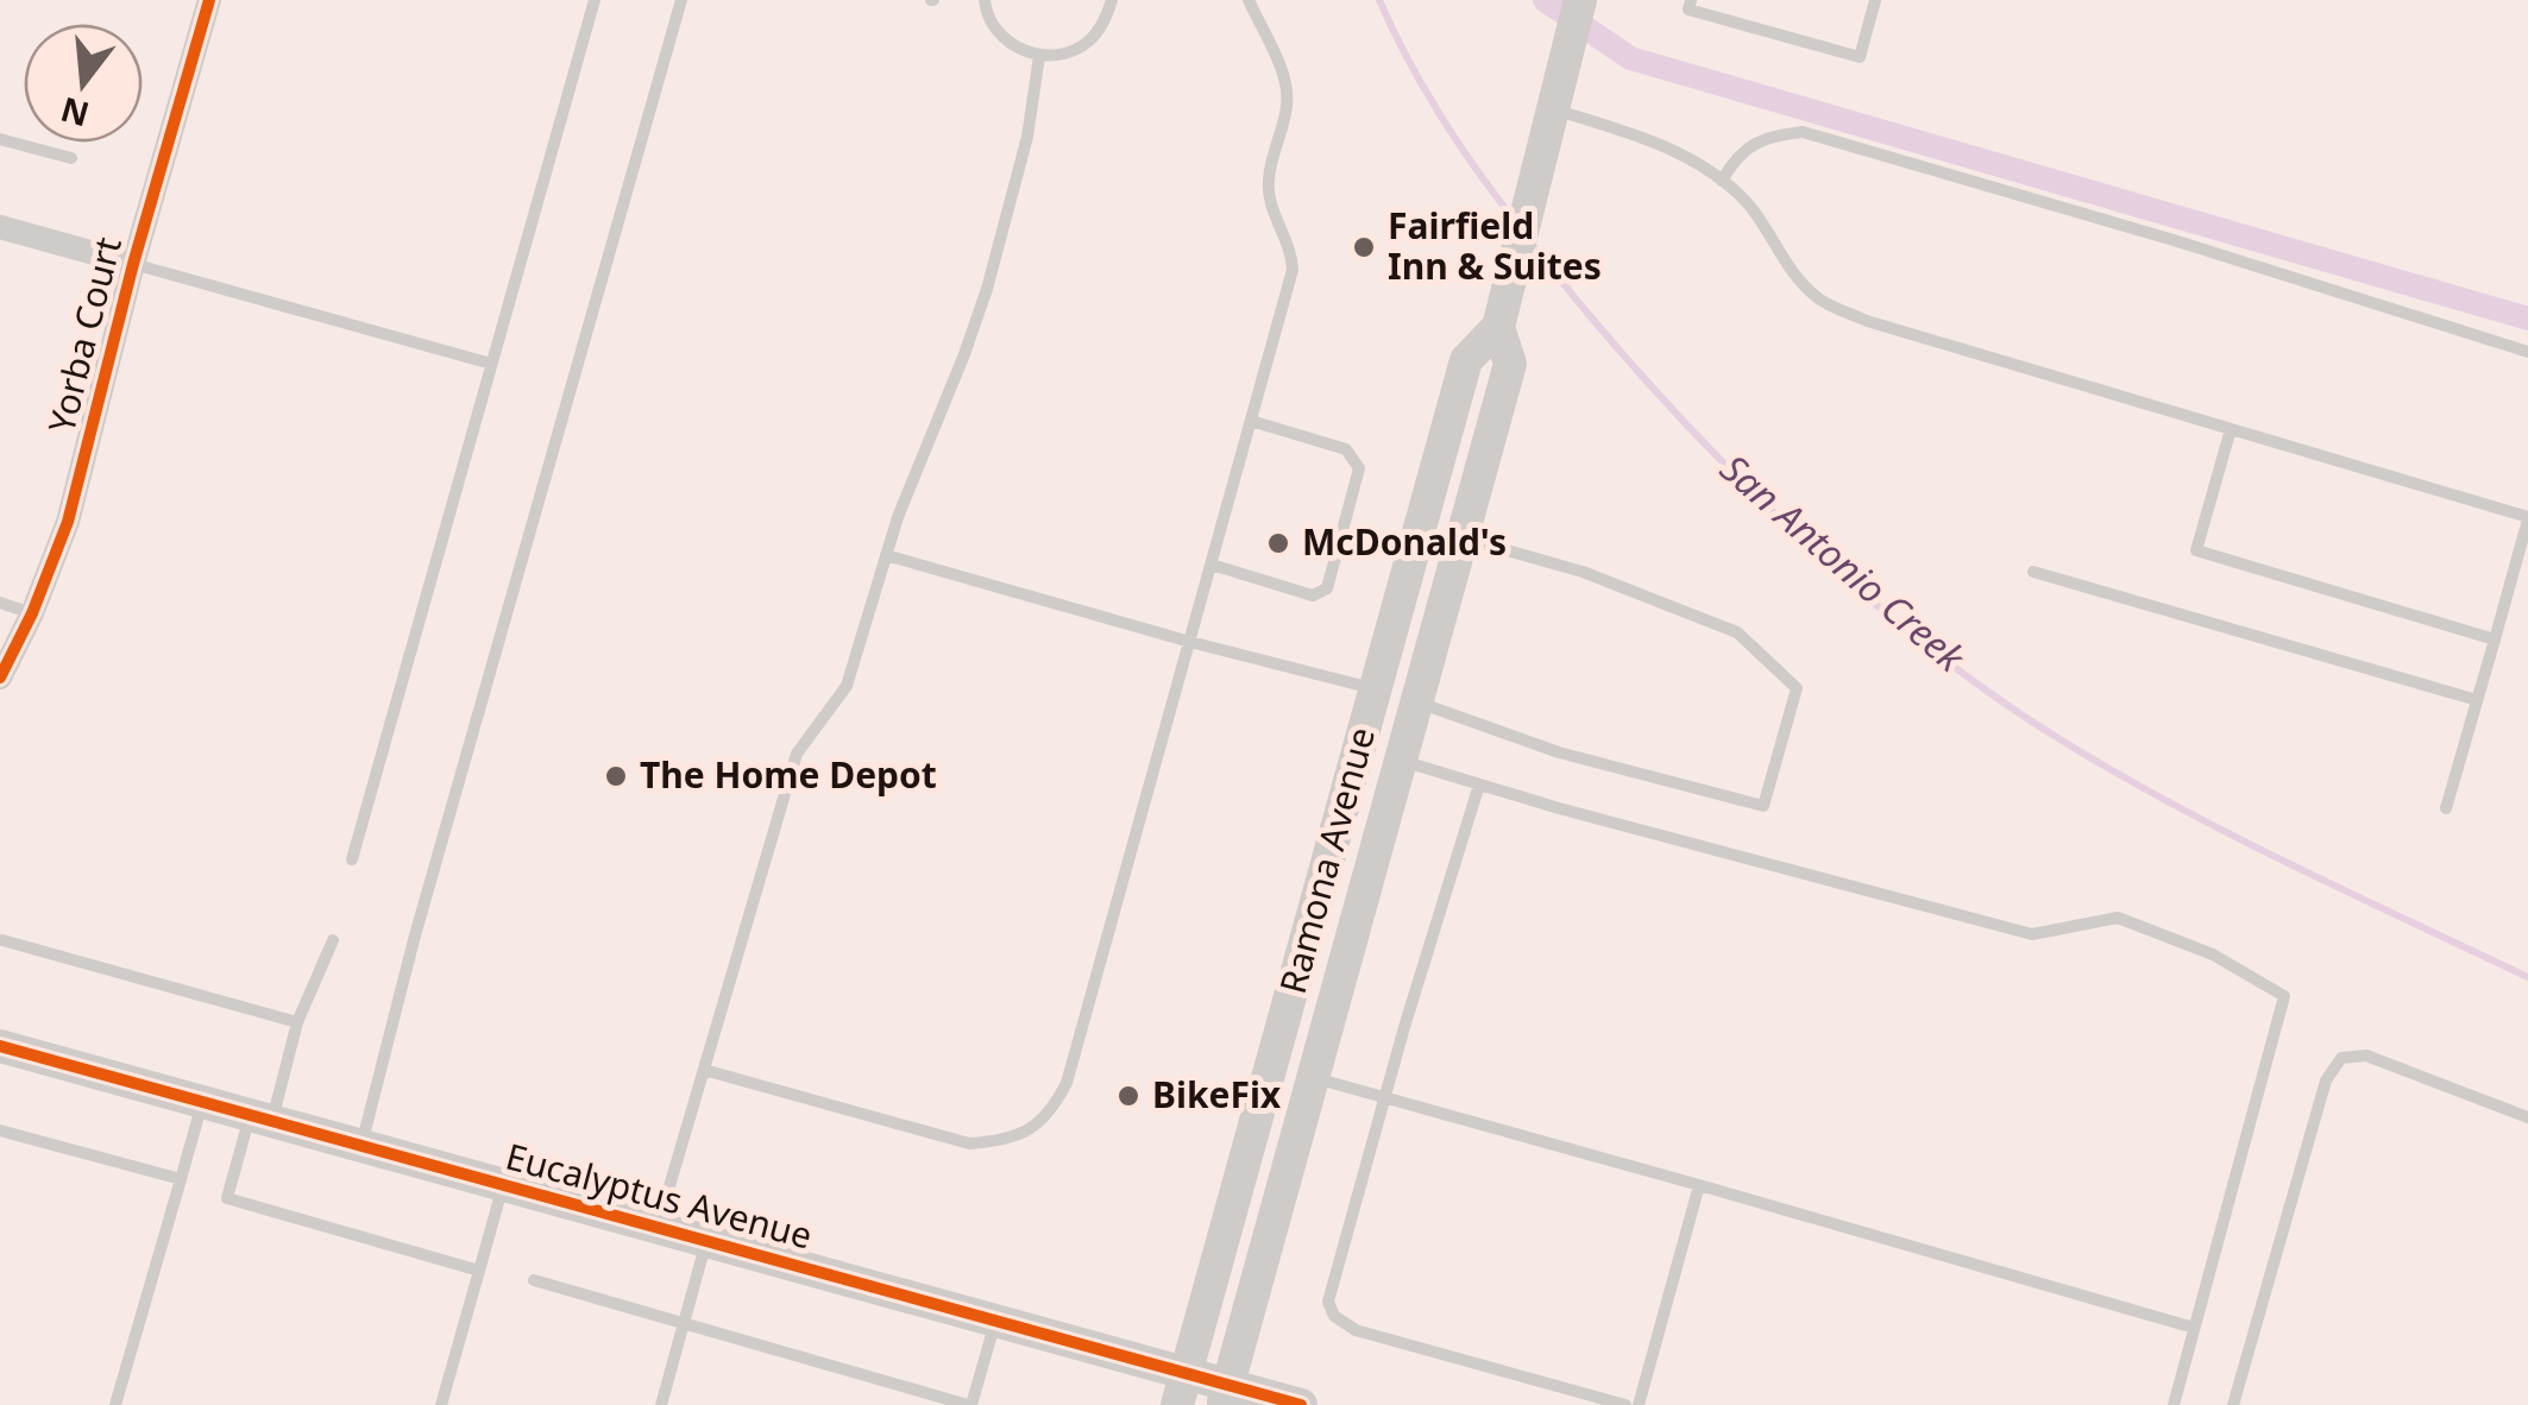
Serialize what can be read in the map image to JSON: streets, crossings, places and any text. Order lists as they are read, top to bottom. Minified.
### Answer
{"streets":{"main road":["Ramona Avenue","Eucalyptus Avenue"],"street":["Yorba Court"]},"crossings":[["Ramona Avenue","Eucalyptus Avenue"]],"water":["San Antonio Creek"],"places":["Fairfield Inn & Suites","McDonald's","The Home Depot","BikeFix"],"north":"bottom"}
